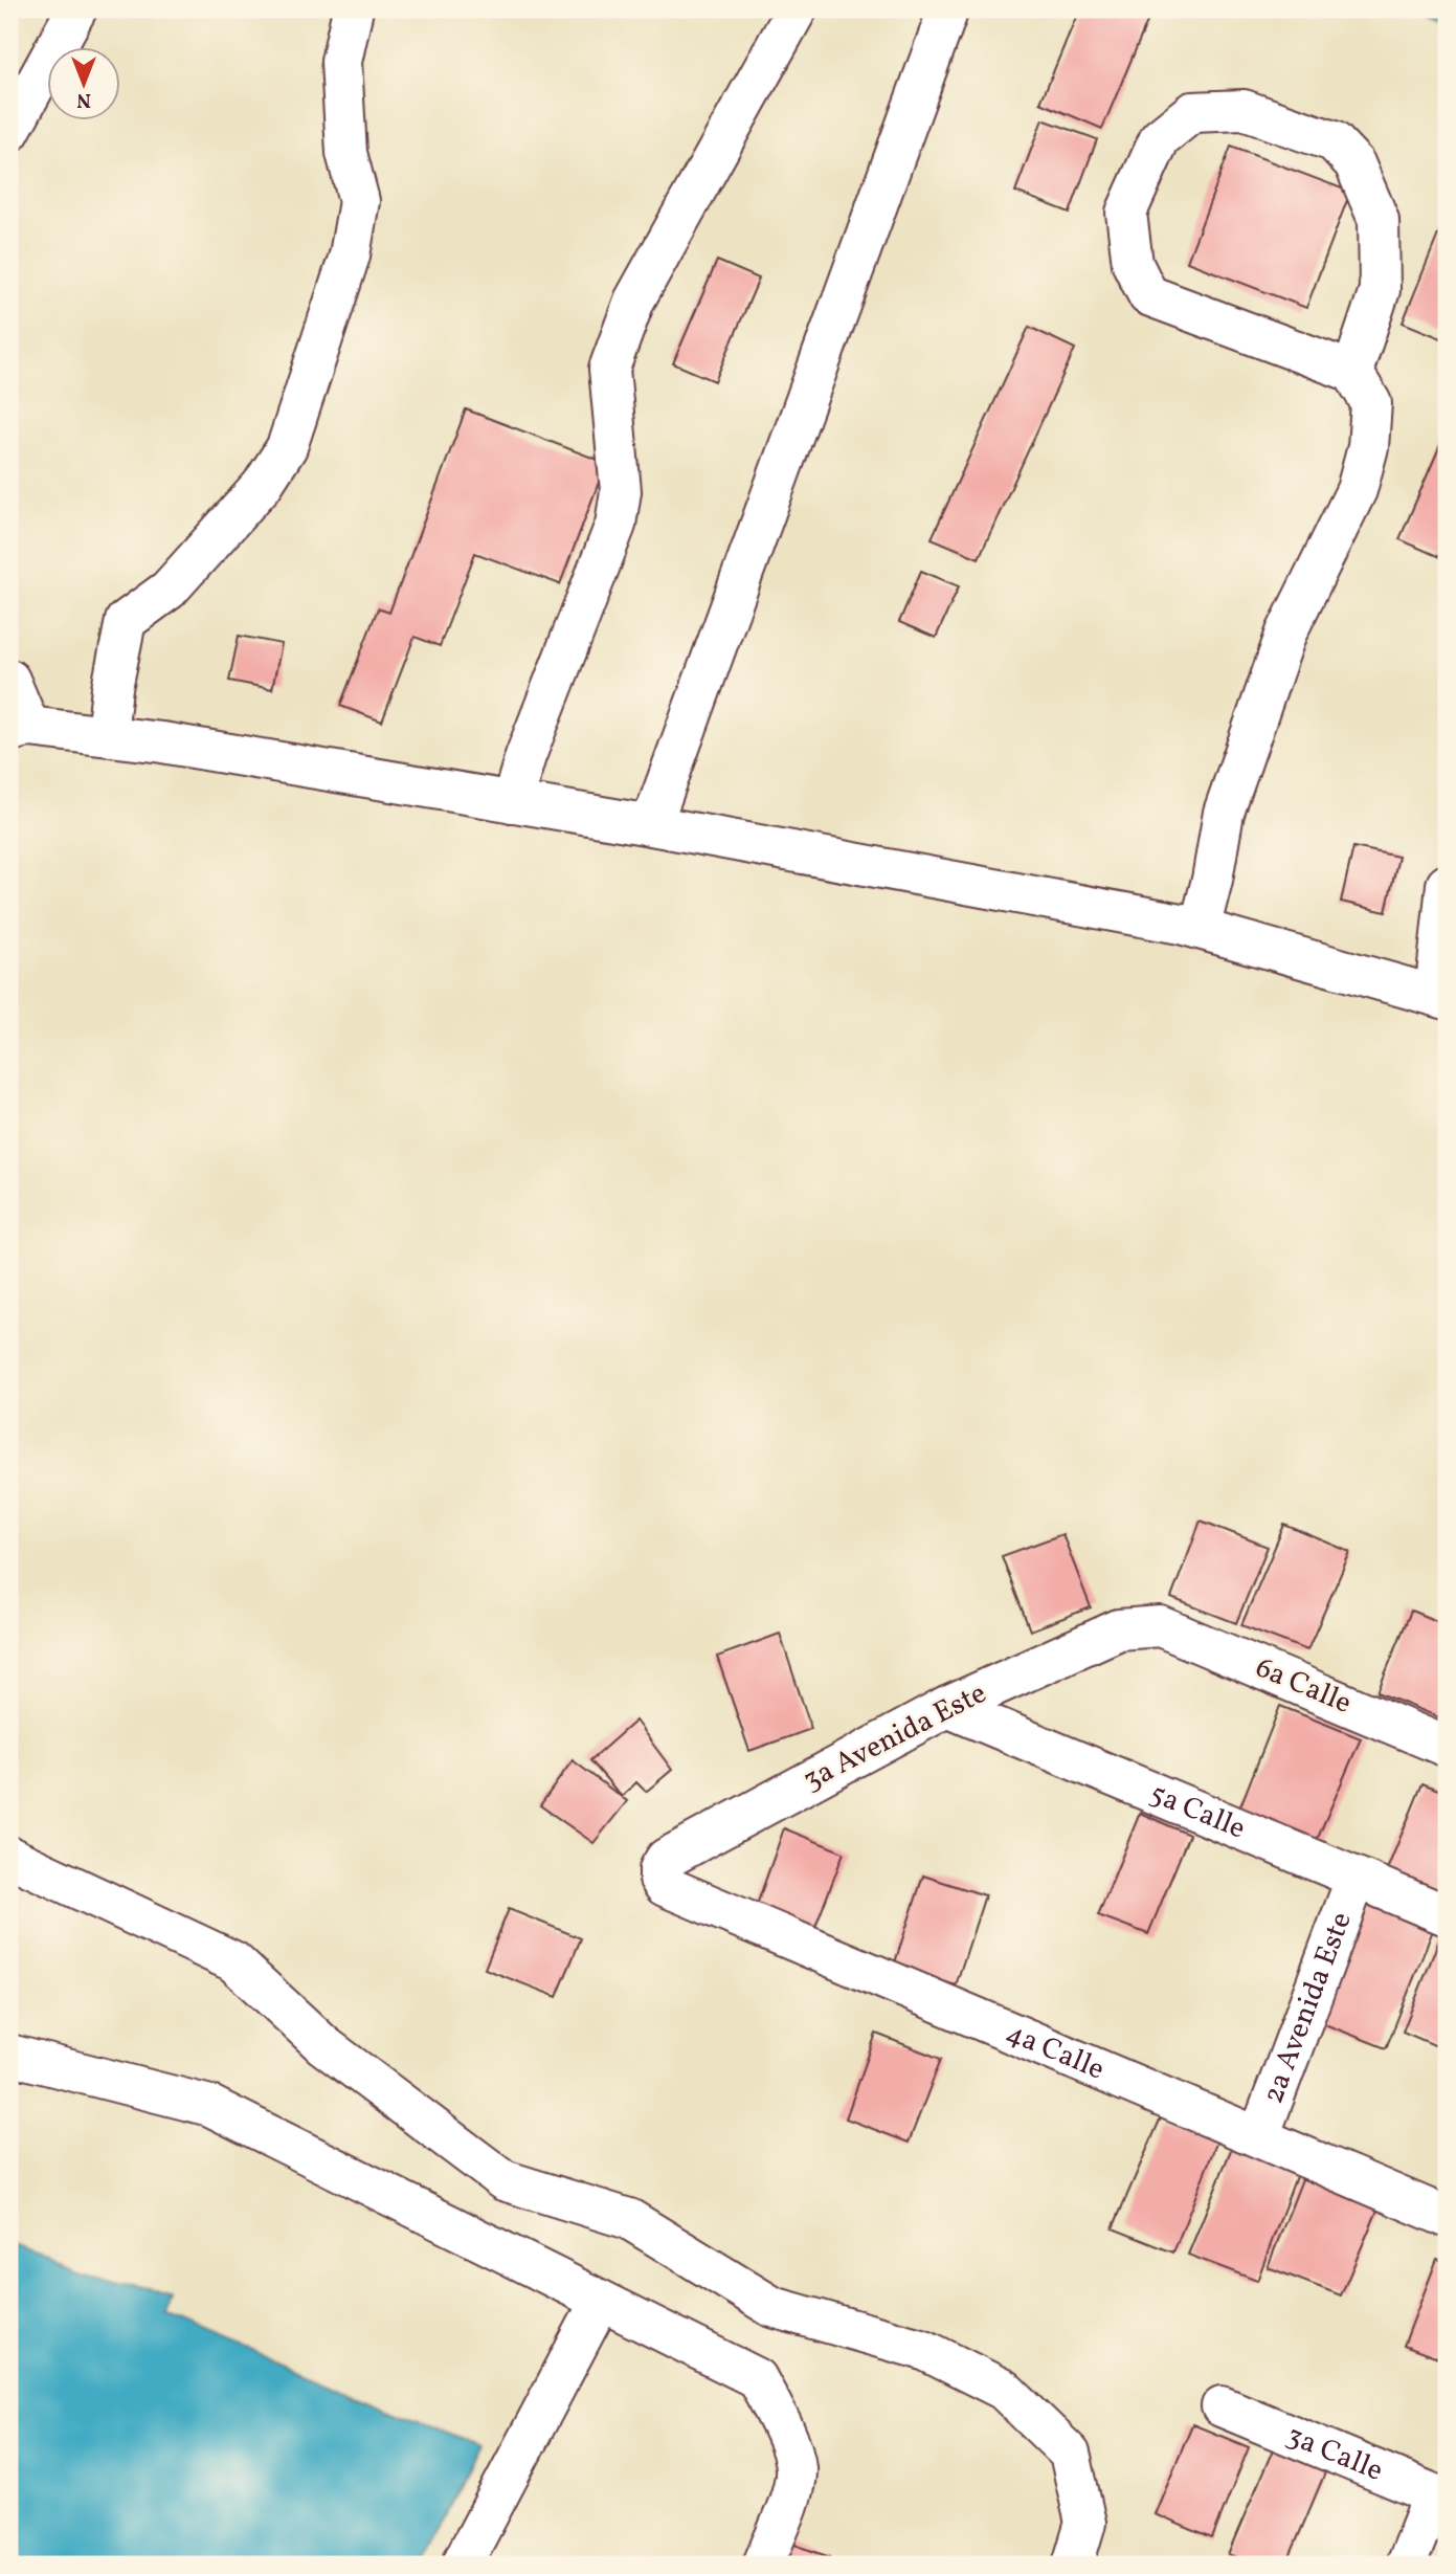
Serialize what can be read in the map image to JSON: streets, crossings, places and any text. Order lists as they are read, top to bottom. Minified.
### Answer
{"streets":{"street":["6a Calle","3a Avenida Este","5a Calle","2a Avenida Este","4a Calle","3a Calle"]},"crossings":[["6a Calle","3a Avenida Este"],["3a Avenida Este","5a Calle"],["3a Avenida Este","4a Calle"],["5a Calle","2a Avenida Este"],["2a Avenida Este","4a Calle"]],"north":"bottom"}
